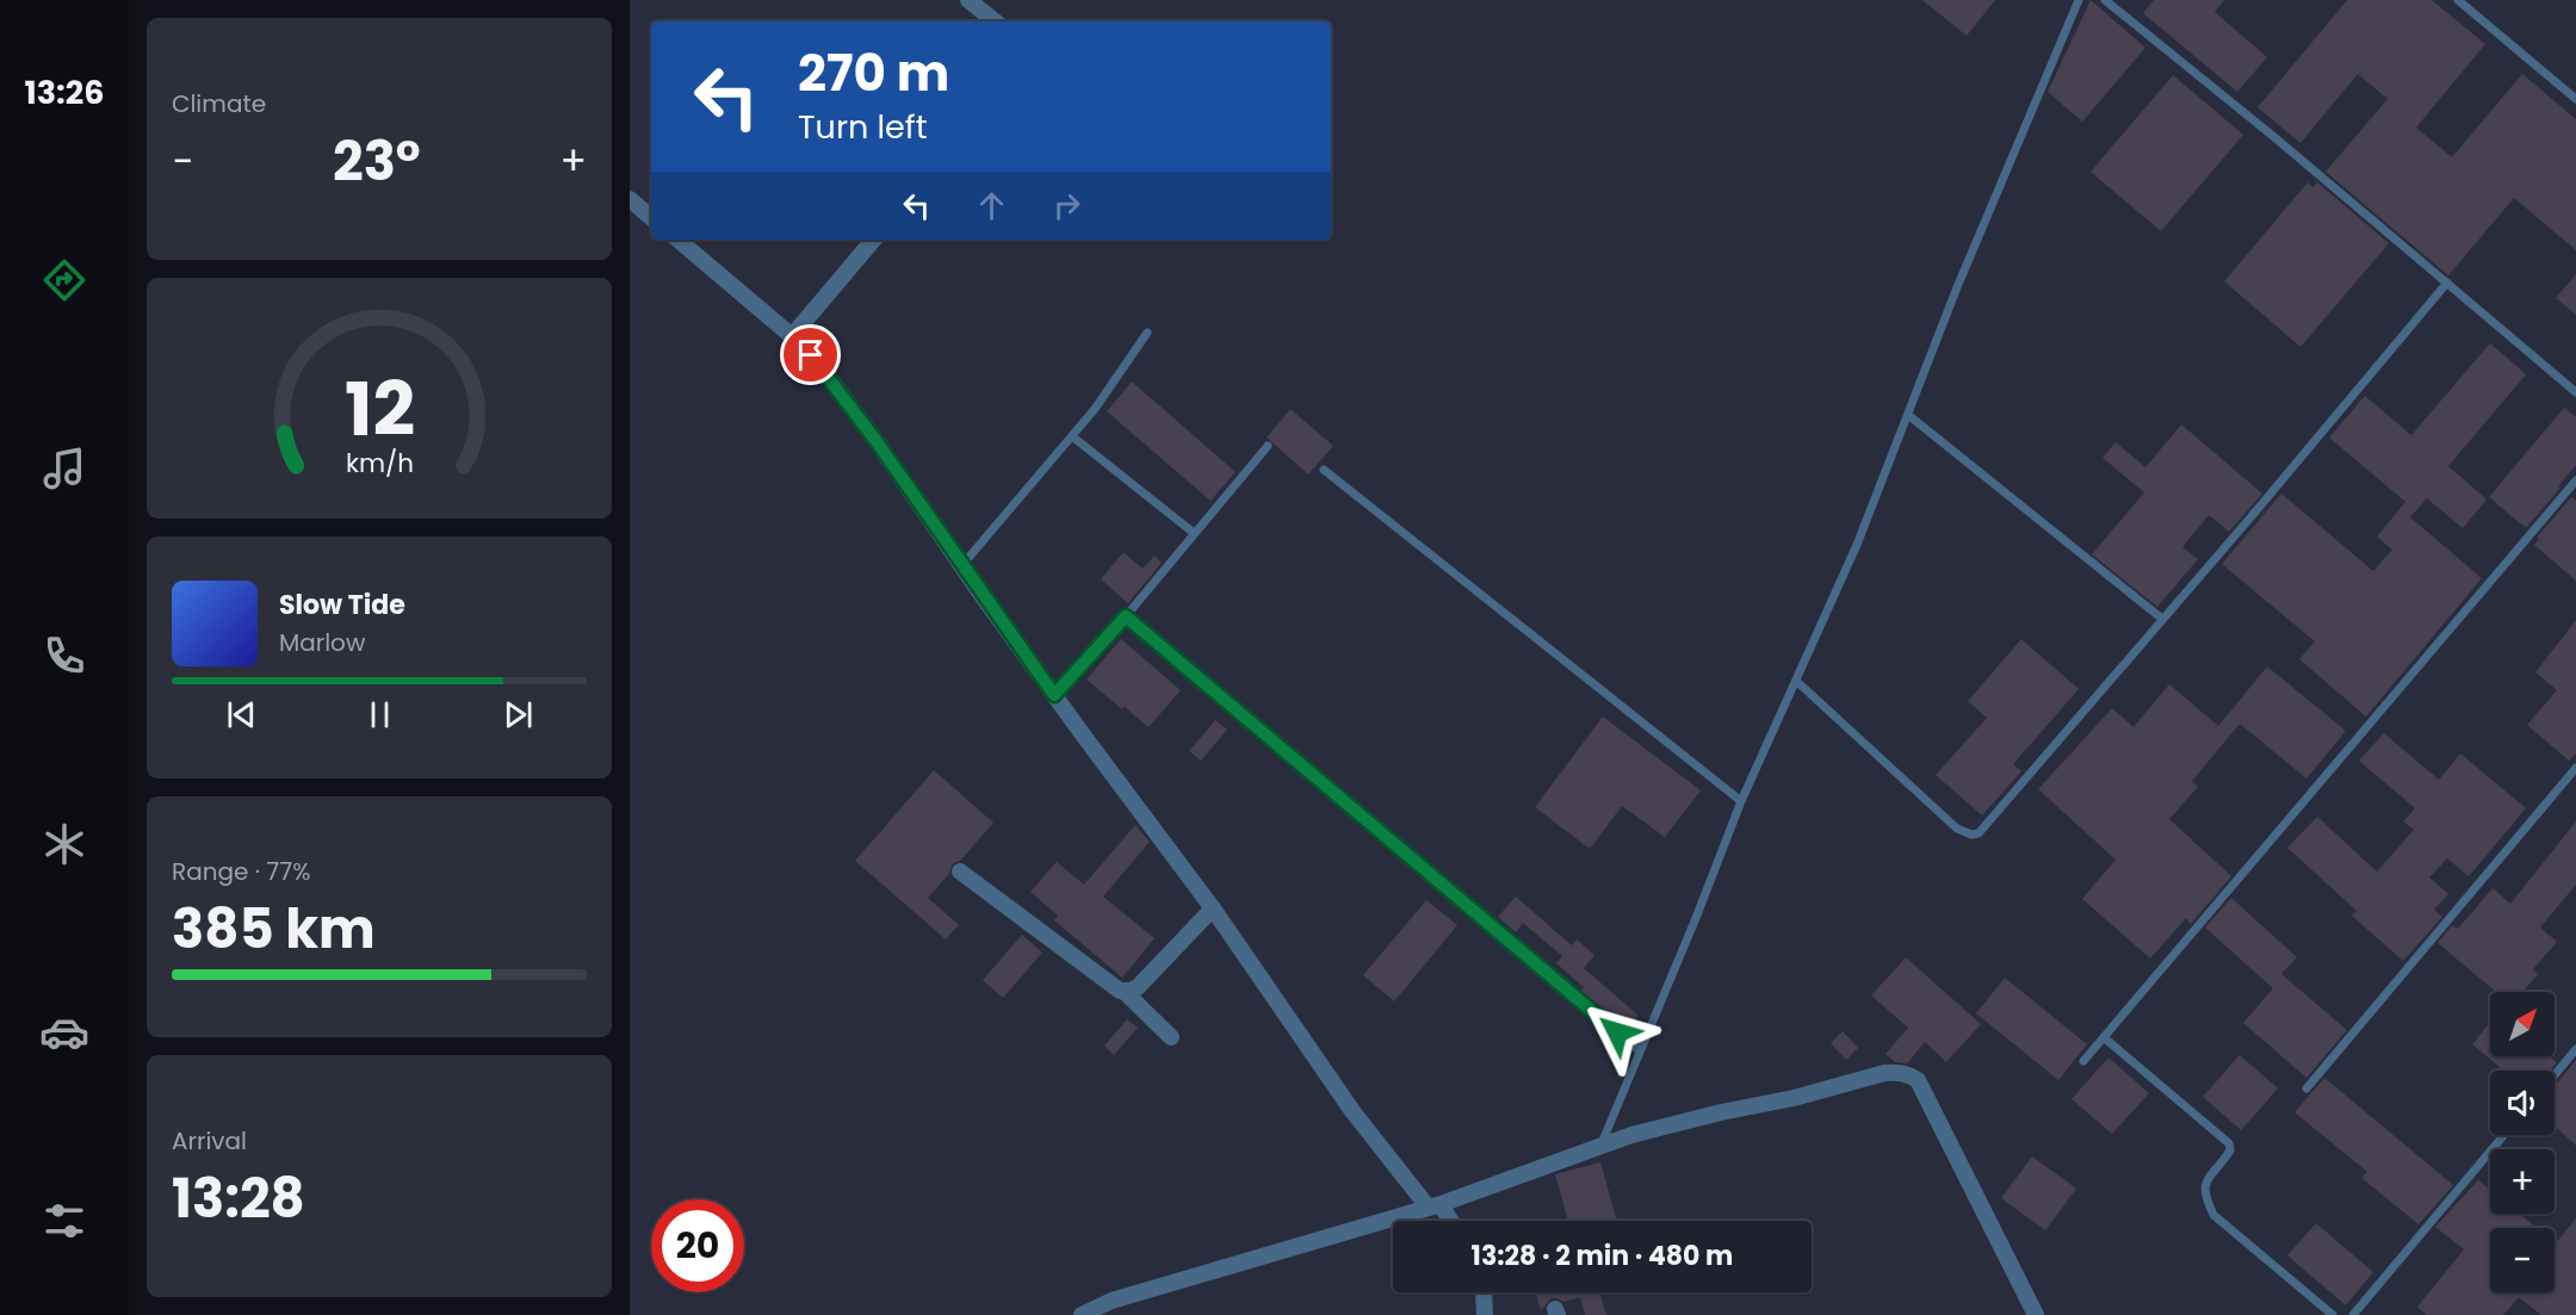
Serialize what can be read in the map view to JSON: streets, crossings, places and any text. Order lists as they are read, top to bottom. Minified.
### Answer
{"north":"top right","page":{"tabs":"13:26","tile":["Climate",["Range · 77%","385 km"],["Arrival","13:28"]],"turn":["270 m","Turn left"],"heat":["−","23°","+"],"song":["Slow Tide","Marlow"],"map_buttons":["+","−"],"limit":"20","trip":"13:28 · 2 min · 480 m","gauge":["12","km/h"]}}
